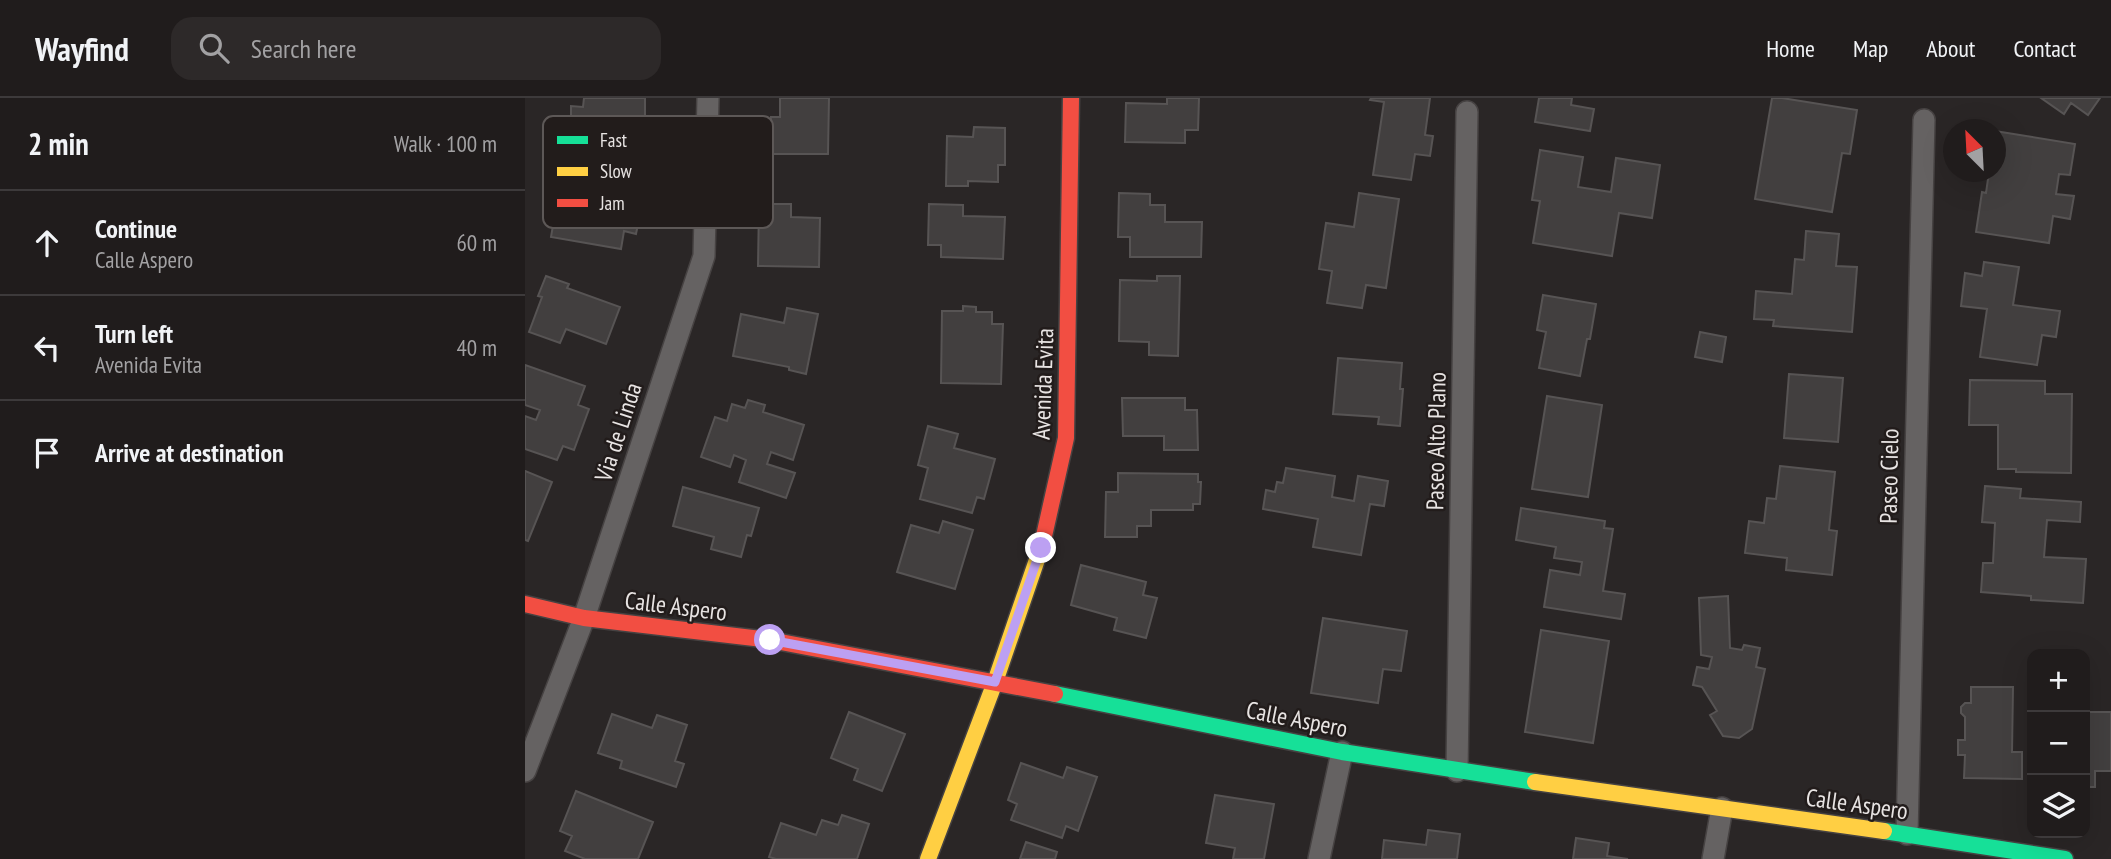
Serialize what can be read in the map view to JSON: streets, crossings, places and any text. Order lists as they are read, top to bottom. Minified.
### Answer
{"streets":{"street":["Avenida Evita","Via de Linda","Paseo Alto Plano","Paseo Cielo","Calle Aspero"]},"crossings":[["Avenida Evita","Calle Aspero"],["Via de Linda","Calle Aspero"],["Paseo Alto Plano","Calle Aspero"],["Paseo Cielo","Calle Aspero"]],"legend":["Fast","Slow","Jam"],"north":"top left","page":{"header":"Wayfind","search":"Search here","nav":["Home","Map","About","Contact"],"heading":["2 min","Walk · 100 m"],"list":[["Continue","Calle Aspero","60 m"],["Turn left","Avenida Evita","40 m"],"Arrive at destination"],"map_buttons":["+","−"]}}
